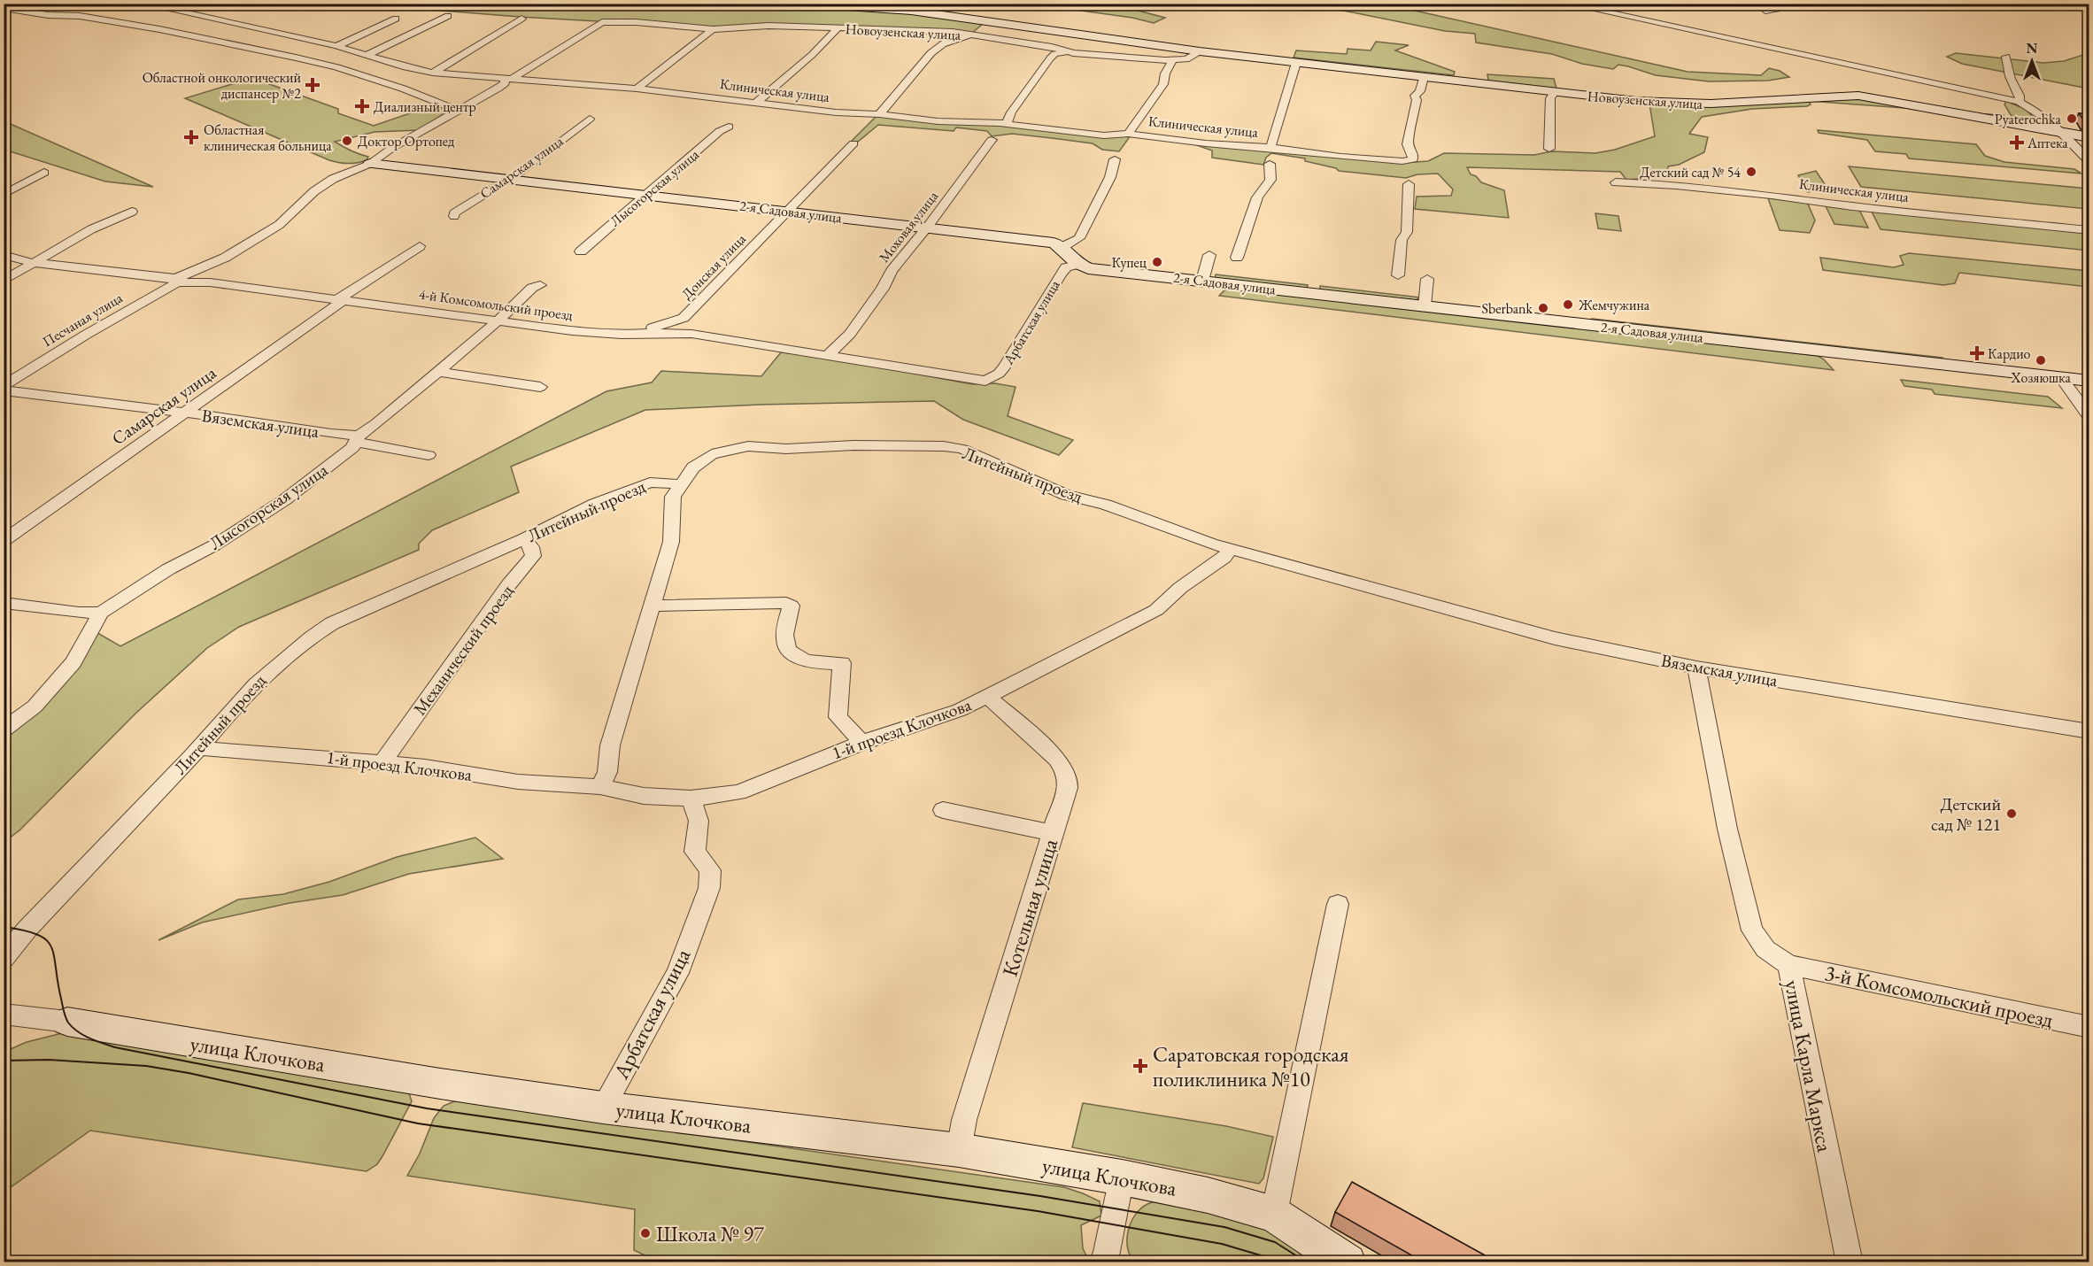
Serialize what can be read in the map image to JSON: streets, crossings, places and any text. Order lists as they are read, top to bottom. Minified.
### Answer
{"streets":{"street":["Новоузенская улица","Клиническая улица","Самарская улица","Лысогорская улица","2-я Садовая улица","Моховая улица","Донская улица","4-й Комсомольский проезд","Песчаная улица","Арбатская улица","Вяземская улица","Литейный проезд","Механический проезд","1-й проезд Клочкова","Котельная улица","3-й Комсомольский проезд","улица Клочкова","улица Карла Маркса"]},"crossings":[["Новоузенская улица","Клиническая улица"],["Новоузенская улица","Песчаная улица"],["Клиническая улица","Песчаная улица"],["Самарская улица","2-я Садовая улица"],["Самарская улица","4-й Комсомольский проезд"],["Самарская улица","Вяземская улица"],["Лысогорская улица","2-я Садовая улица"],["Лысогорская улица","4-й Комсомольский проезд"],["Лысогорская улица","Вяземская улица"],["2-я Садовая улица","Моховая улица"],["2-я Садовая улица","Донская улица"],["2-я Садовая улица","Песчаная улица"],["2-я Садовая улица","Арбатская улица"],["Моховая улица","4-й Комсомольский проезд"],["Донская улица","4-й Комсомольский проезд"],["4-й Комсомольский проезд","Песчаная улица"],["4-й Комсомольский проезд","Арбатская улица"],["Арбатская улица","1-й проезд Клочкова"],["Арбатская улица","улица Клочкова"],["Вяземская улица","Литейный проезд"],["Вяземская улица","улица Карла Маркса"],["Литейный проезд","Механический проезд"],["Литейный проезд","1-й проезд Клочкова"],["Механический проезд","1-й проезд Клочкова"],["1-й проезд Клочкова","Котельная улица"],["Котельная улица","улица Клочкова"],["3-й Комсомольский проезд","улица Карла Маркса"]],"places":{"health":["Областной онкологический диспансер №2","Диализный центр","Областная клиническая больница","Аптека","Кардио","Саратовская городская поликлиника №10"],"other":["Pyaterochka","Доктор Ортопед","Детский сад № 54","Купец","Жемчужина","Sberbank","Хозяюшка","Детский сад № 121","Школа № 97"]},"north":"top"}
